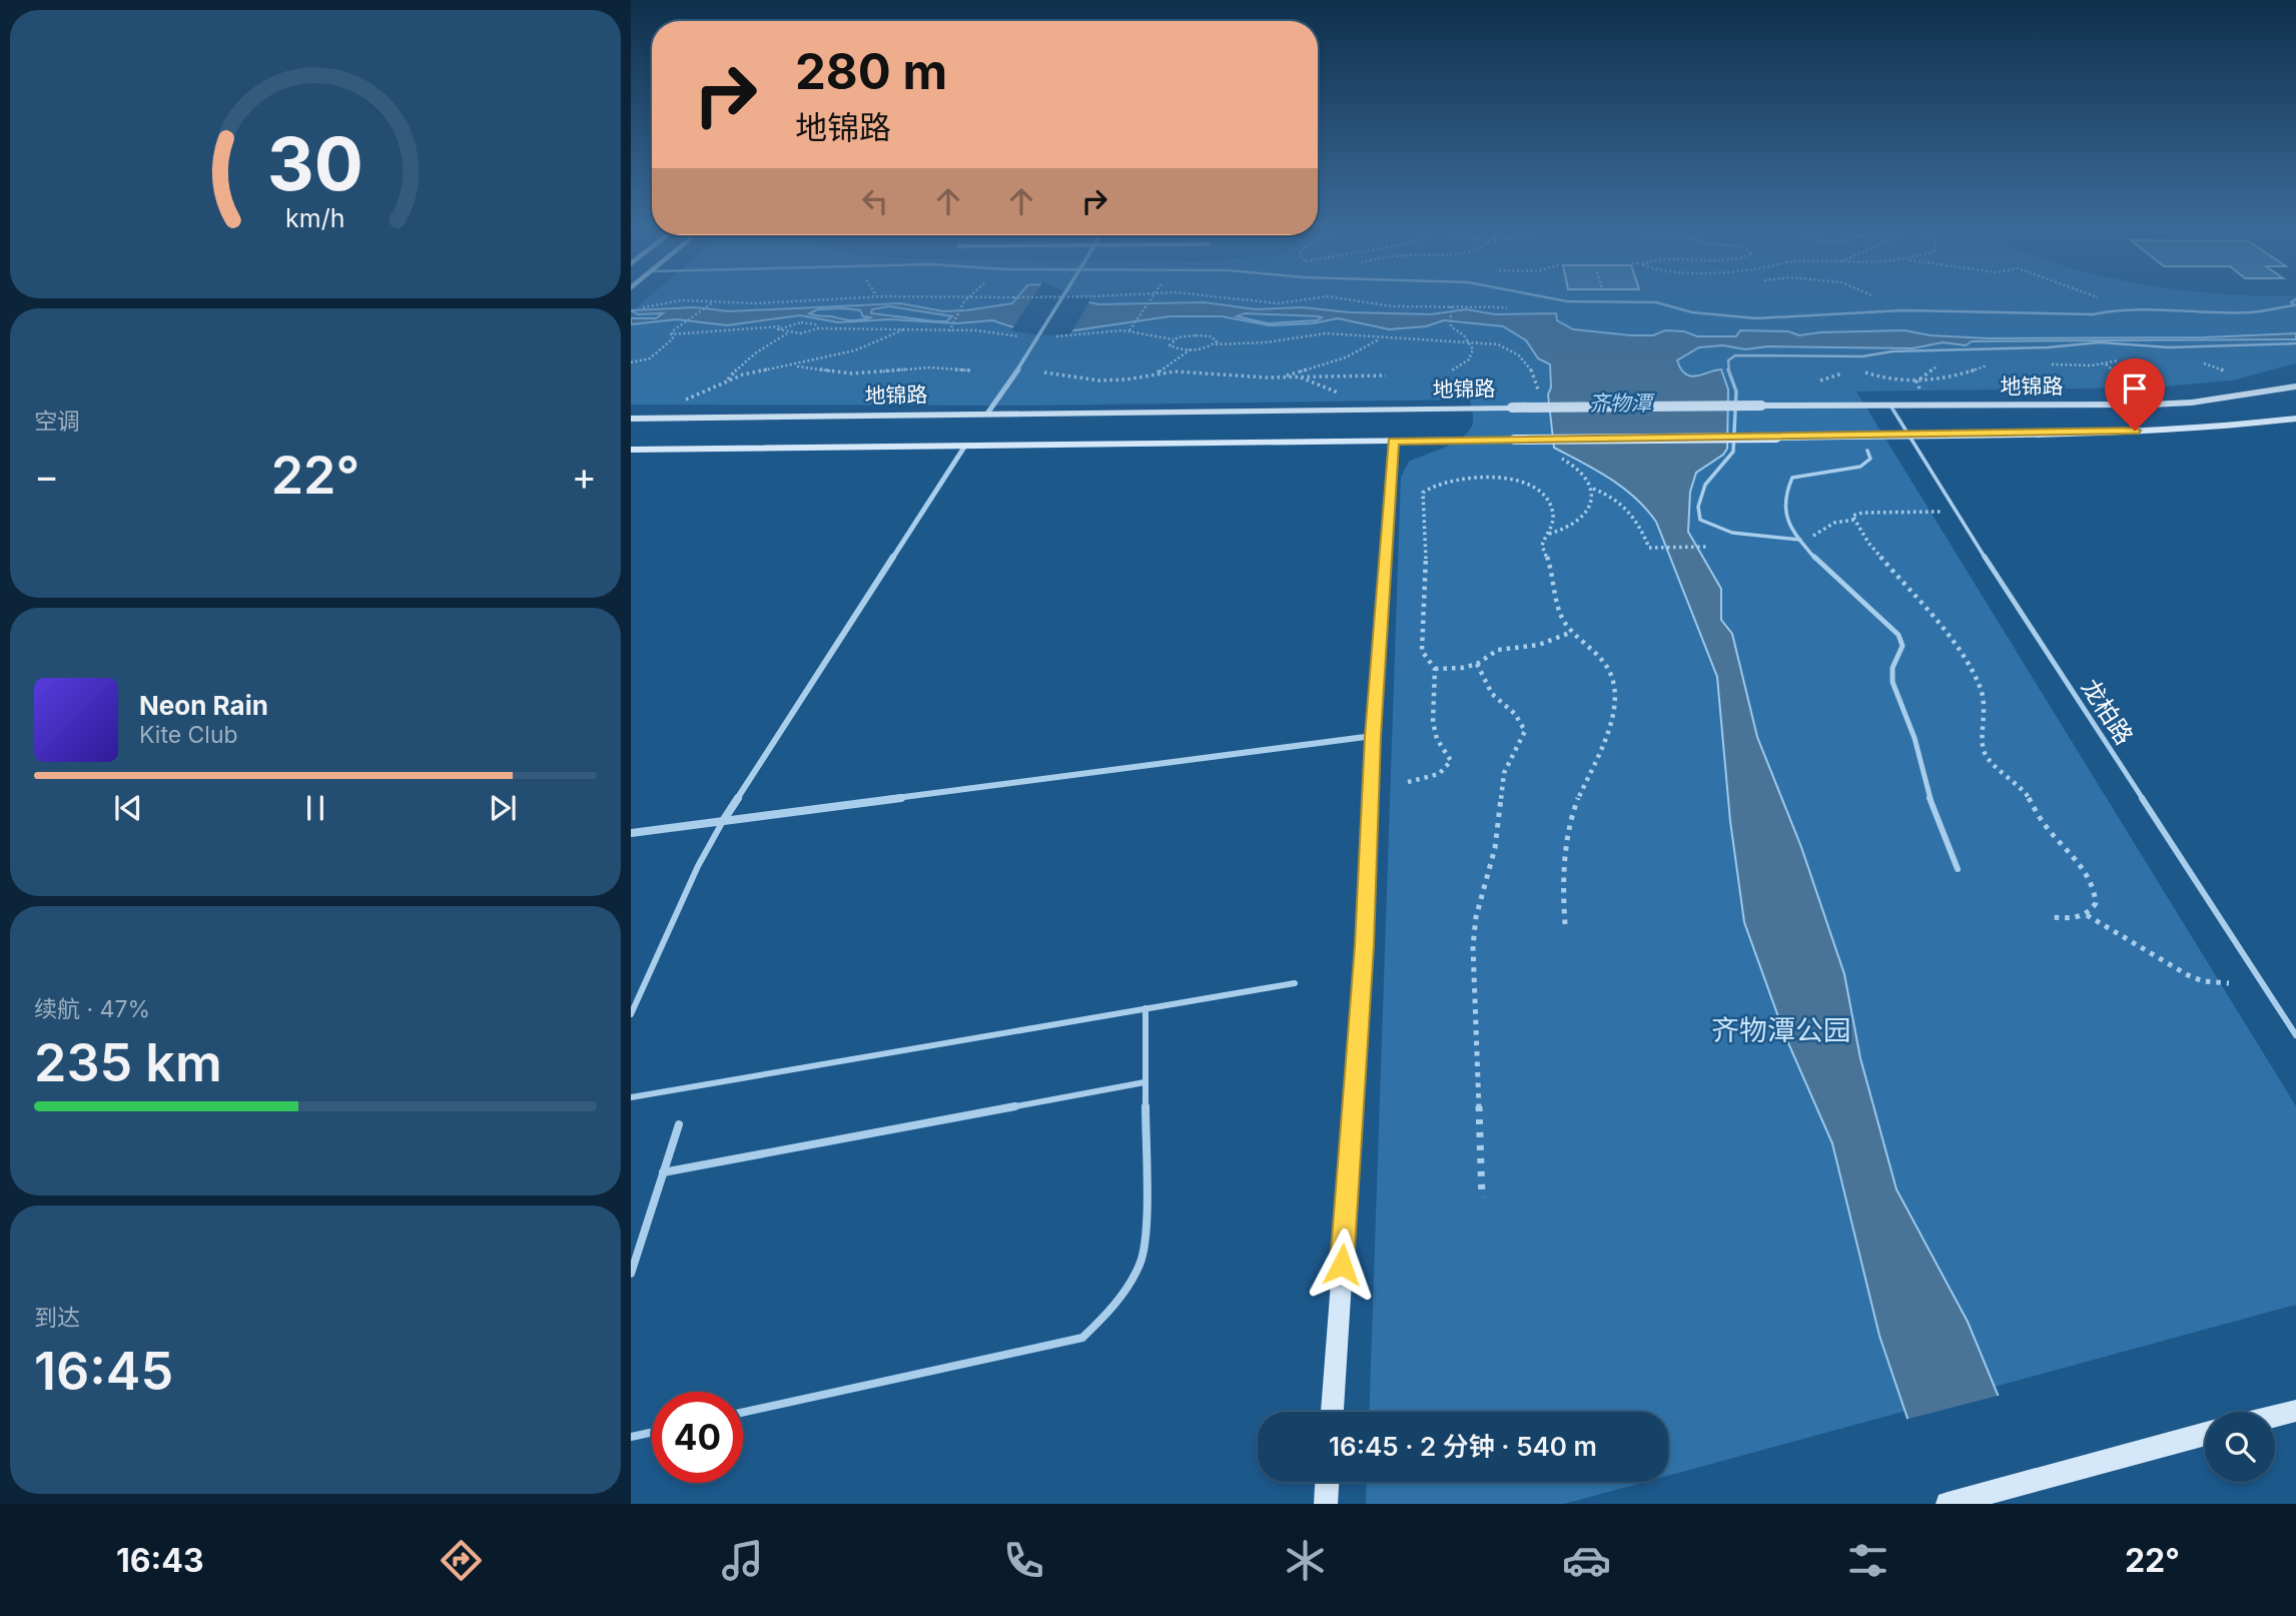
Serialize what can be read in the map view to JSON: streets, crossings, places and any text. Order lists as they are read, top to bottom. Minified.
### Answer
{"streets":{"street":["地锦路"],"lane":["龙柏路"]},"crossings":[["地锦路","龙柏路"]],"water":["齐物潭"],"parks":["齐物潭公园"],"page":{"turn":["280 m","地锦路"],"tile":["空调",["续航 · 47%","235 km"],["到达","16:45"]],"heat":["−","22°","+"],"song":["Neon Rain","Kite Club"],"limit":"40","trip":"16:45 · 2 分钟 · 540 m","tabs":["16:43","22°"],"gauge":["30","km/h"]}}
